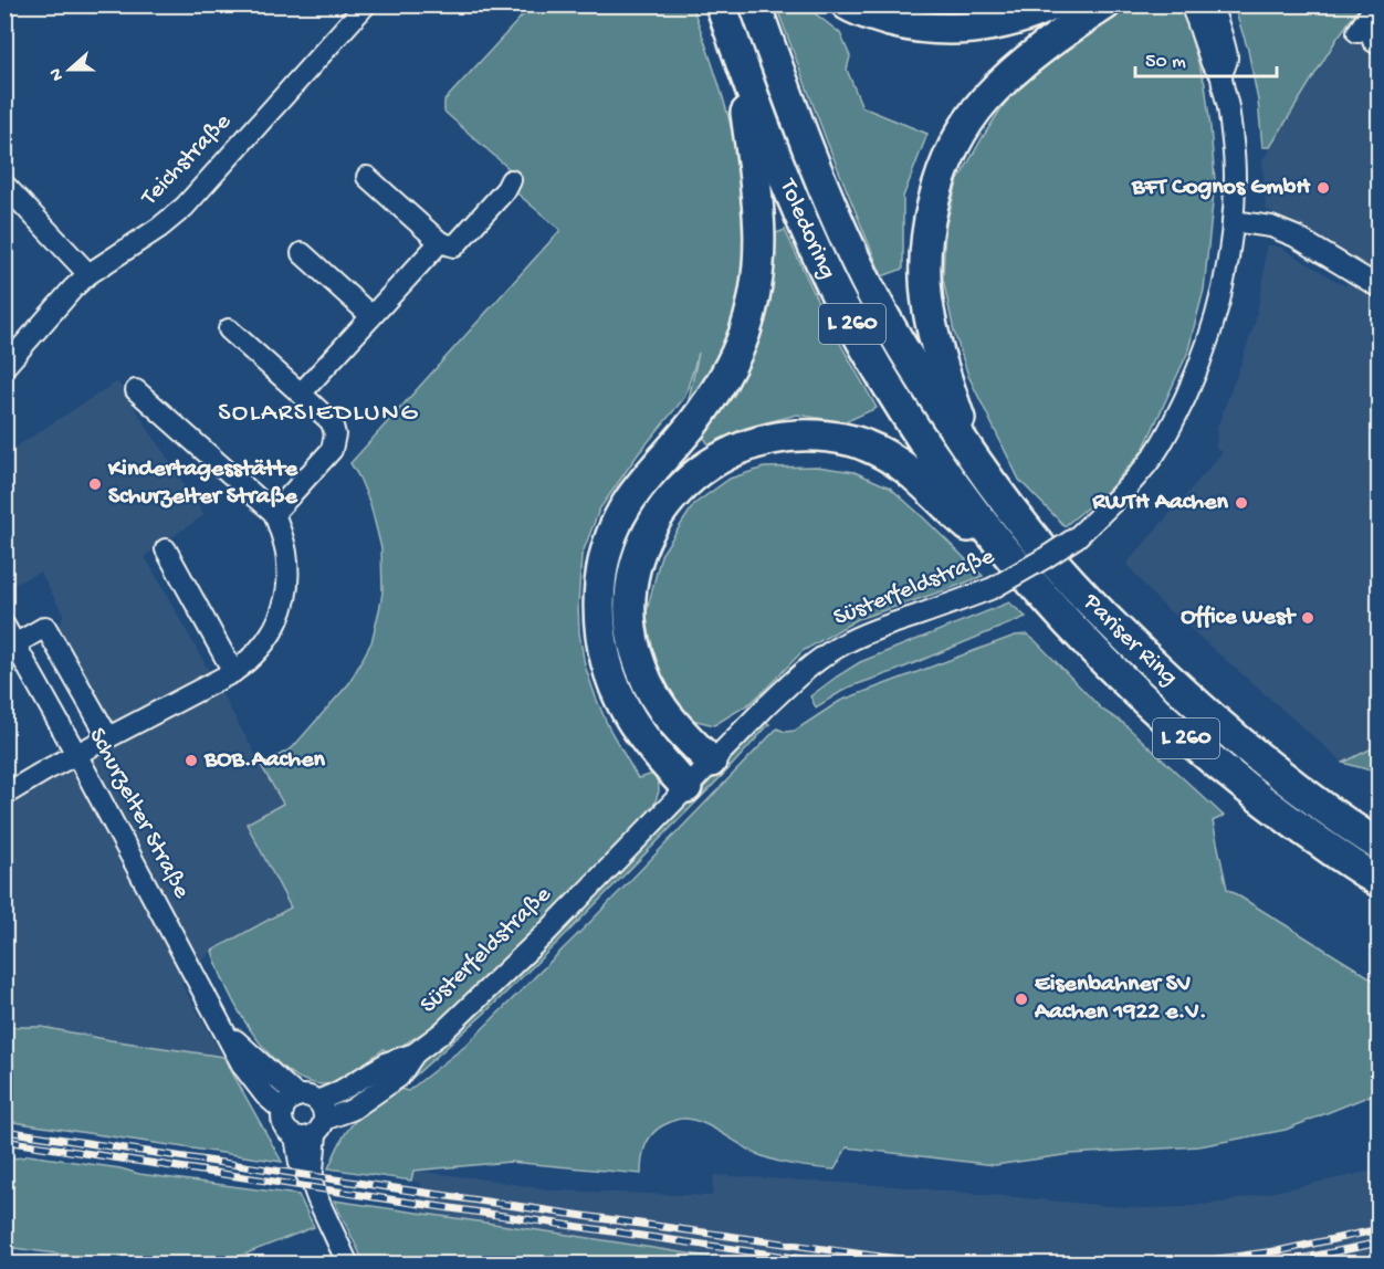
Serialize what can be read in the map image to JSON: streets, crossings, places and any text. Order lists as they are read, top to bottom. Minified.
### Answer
{"streets":{"highway":["Toledoring","L 260","Pariser Ring"],"street":["Teichstraße","Süsterfeldstraße","Schurzelter Straße"]},"crossings":[["Toledoring","Pariser Ring"],["Süsterfeldstraße","Schurzelter Straße"]],"districts":["SOLARSIEDLUNG"],"places":["BFT Cognos GmbH","Kindertagesstätte Schurzelter Straße","RWTH Aachen","Office West","BOB.Aachen","Eisenbahner SV Aachen 1922 e.V."],"scale_bar":"50 m","north":"left"}
